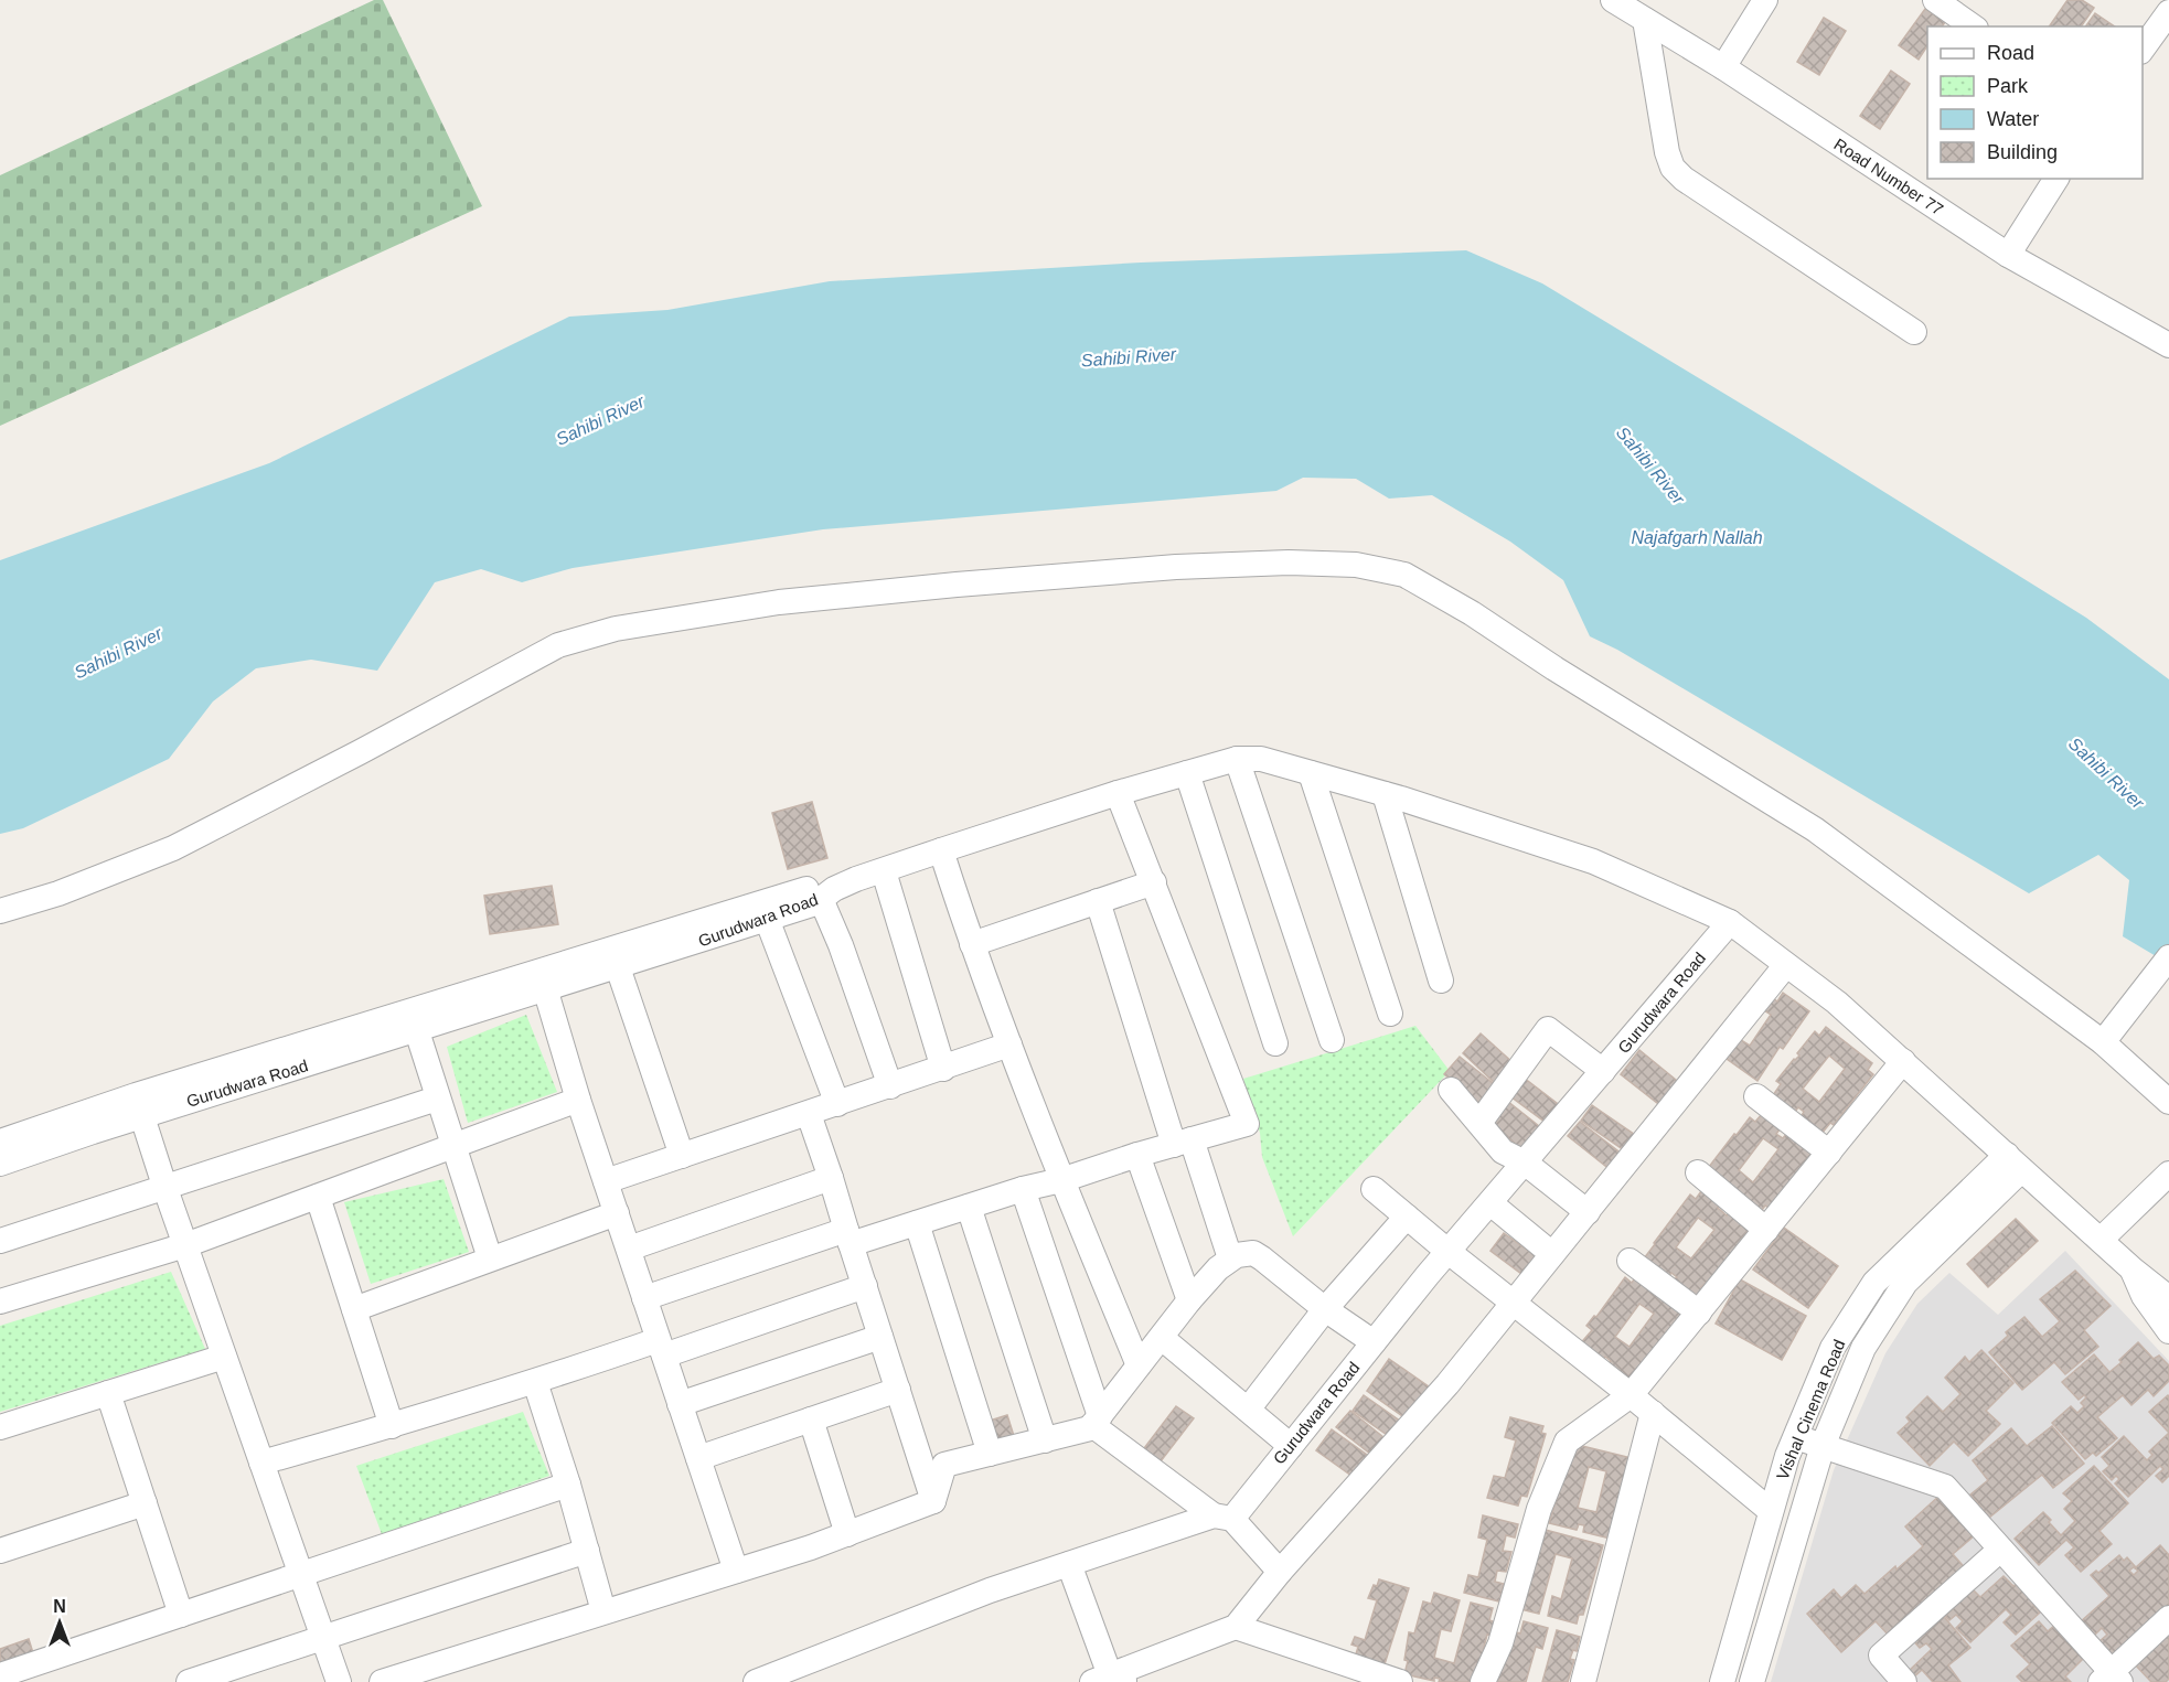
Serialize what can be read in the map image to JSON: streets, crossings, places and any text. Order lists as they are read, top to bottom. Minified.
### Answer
{"streets":{"street":["Road Number 77","Gurudwara Road","Vishal Cinema Road"]},"water":["Sahibi River","Najafgarh Nallah"],"legend":["Road","Park","Water","Building"],"north":"top"}
